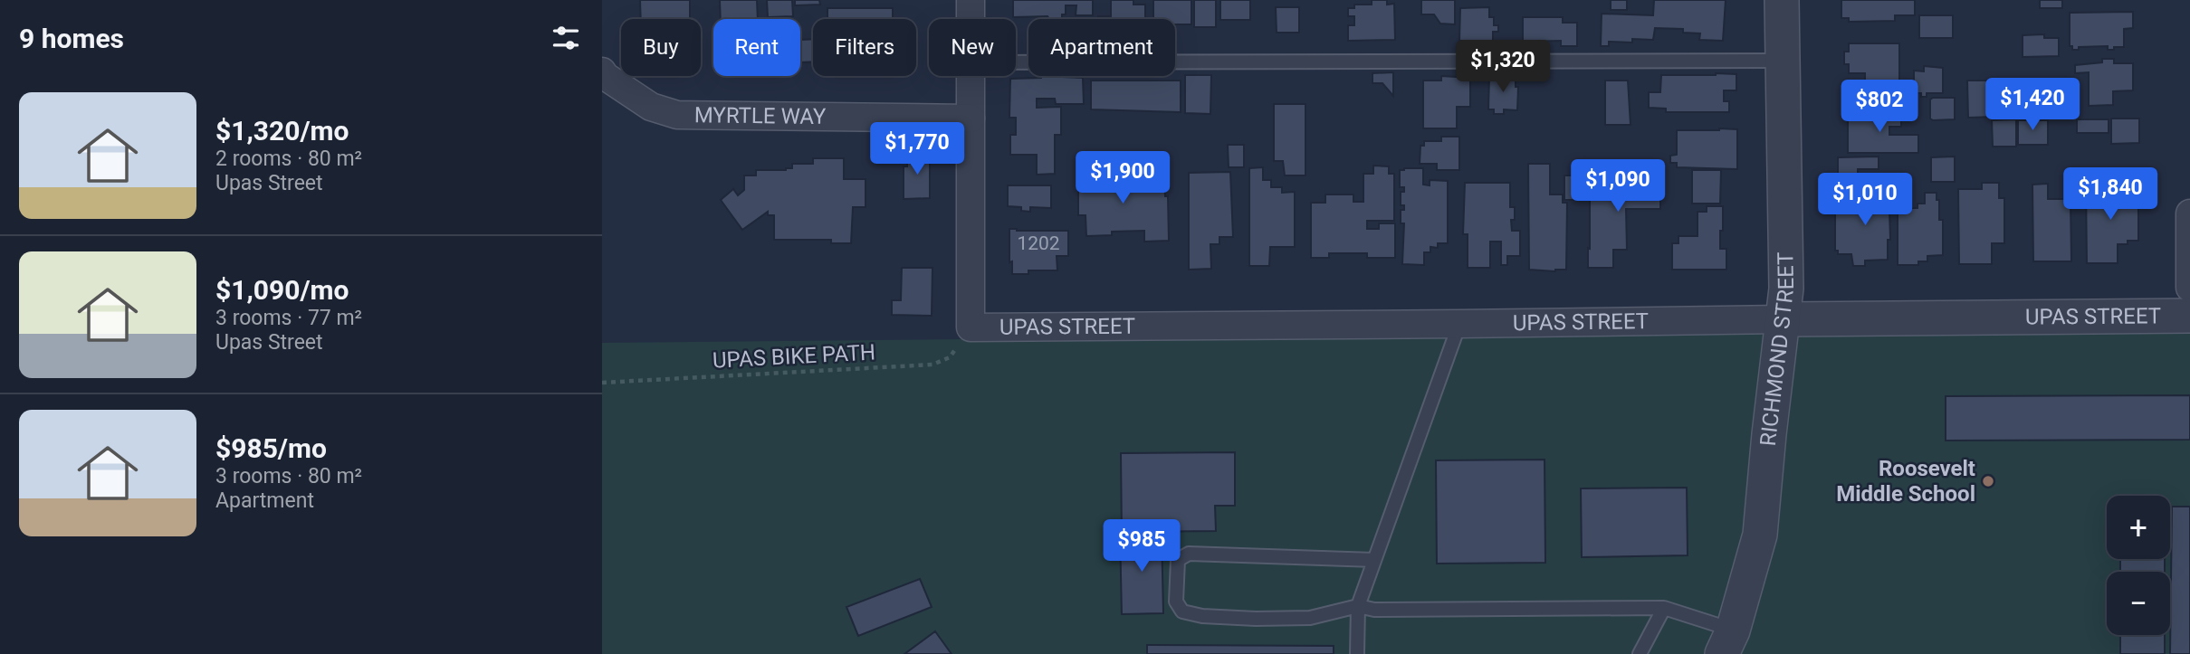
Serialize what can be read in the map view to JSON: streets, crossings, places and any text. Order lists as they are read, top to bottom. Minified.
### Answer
{"streets":{"street":["MYRTLE WAY","UPAS STREET","RICHMOND STREET"],"path":["UPAS BIKE PATH"]},"crossings":[["UPAS STREET","RICHMOND STREET"],["UPAS STREET","UPAS BIKE PATH"]],"places":["Roosevelt Middle School"],"house_numbers":["1202"],"page":{"heading":"9 homes","chip":["Buy","Rent","Filters","New","Apartment"],"price":["$1,320","$1,420","$802","$1,770","$1,900","$1,090","$1,840","$1,010","$985"],"list":[{"name":"$1,320/mo","note":"2 rooms · 80 m² · Upas Street"},{"name":"$1,090/mo","note":"3 rooms · 77 m² · Upas Street"},{"name":"$985/mo","note":"3 rooms · 80 m² · Apartment"}],"map_buttons":["+","−"]}}
